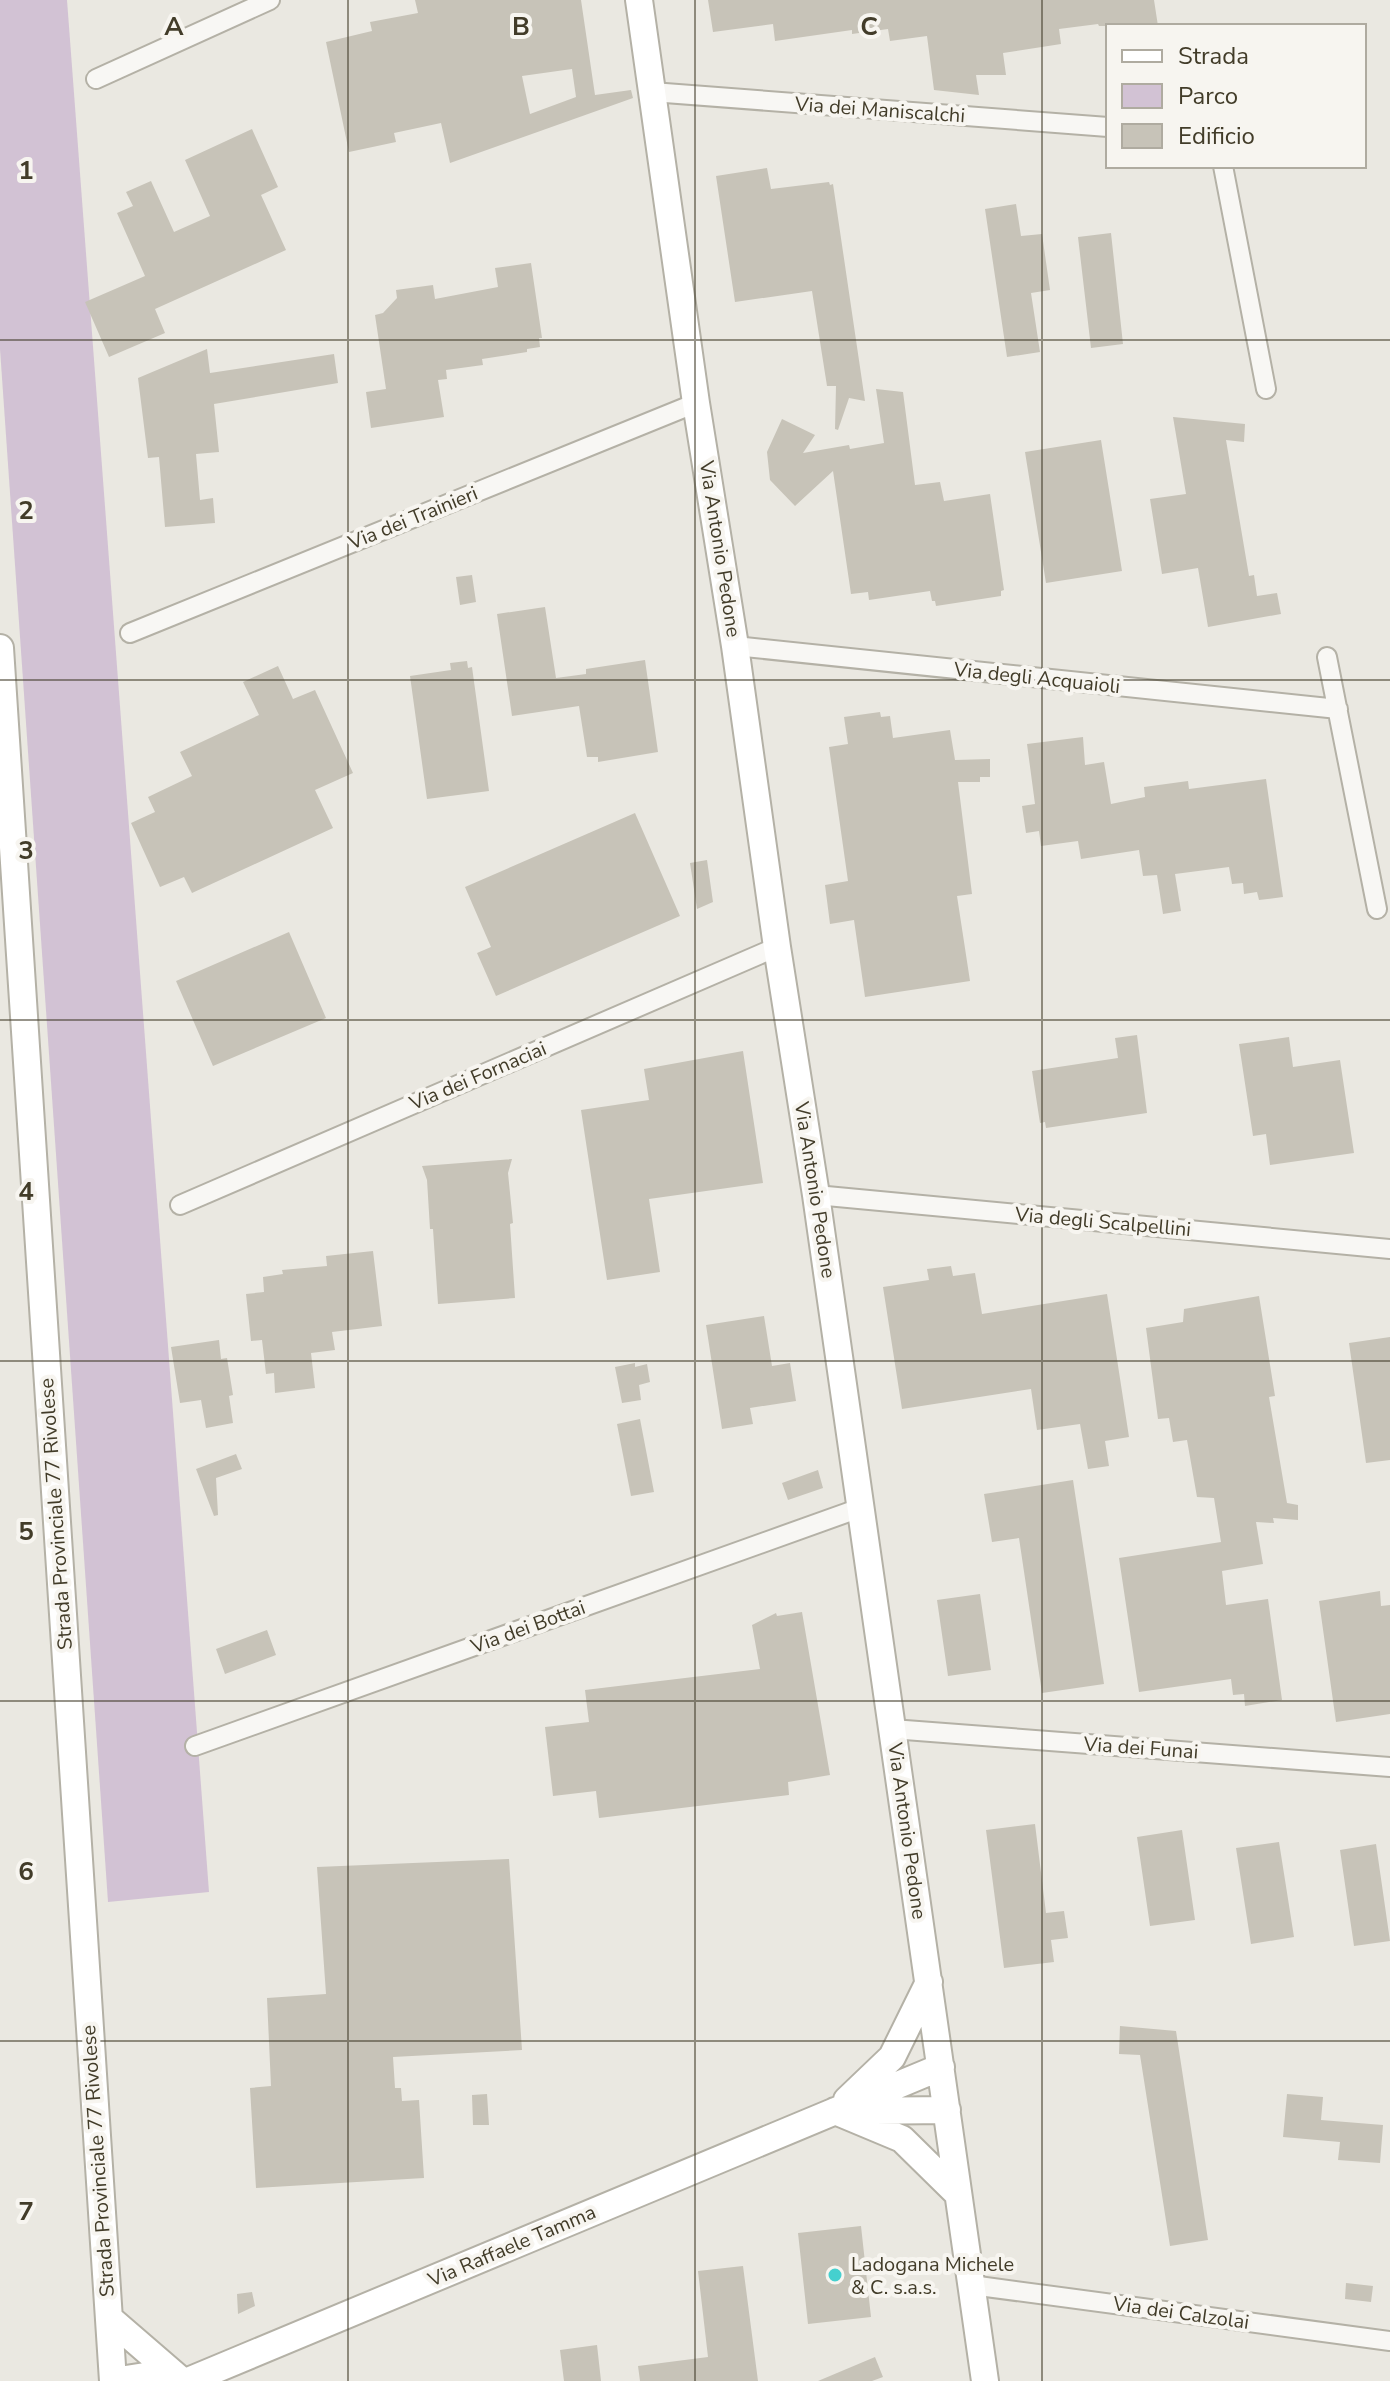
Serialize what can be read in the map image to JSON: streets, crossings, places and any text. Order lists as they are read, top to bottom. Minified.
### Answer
{"streets":{"street":["Via dei Maniscalchi","Via dei Trainieri","Via Antonio Pedone","Via degli Acquaioli","Via dei Fornaciai","Via degli Scalpellini","Strada Provinciale 77 Rivolese","Via dei Bottai","Via dei Funai","Via Raffaele Tamma","Via dei Calzolai"]},"crossings":[["Via dei Maniscalchi","Via Antonio Pedone"],["Via dei Trainieri","Via Antonio Pedone"],["Via Antonio Pedone","Via degli Acquaioli"],["Via Antonio Pedone","Via dei Fornaciai"],["Via Antonio Pedone","Via degli Scalpellini"],["Via Antonio Pedone","Via dei Bottai"],["Via Antonio Pedone","Via dei Funai"],["Via Antonio Pedone","Via Raffaele Tamma"],["Via Antonio Pedone","Via dei Calzolai"]],"places":["Ladogana Michele & C. s.a.s."],"legend":["Strada","Parco","Edificio"],"grid":{"columns":["A","B","C"],"rows":["1","2","3","4","5","6","7"]}}
